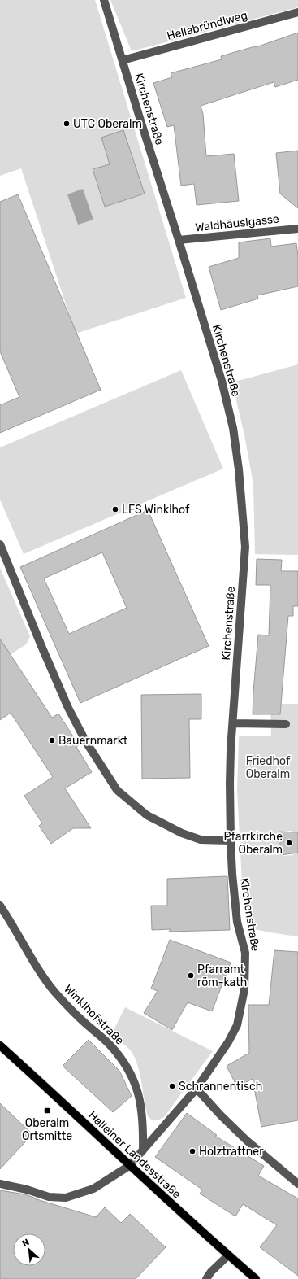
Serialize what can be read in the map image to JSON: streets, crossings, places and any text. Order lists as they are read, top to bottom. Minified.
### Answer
{"streets":{"main road":["Halleiner Landesstraße"],"street":["Hellabründlweg","Kirchenstraße","Waldhäuslgasse","Winklhofstraße"]},"crossings":[["Hellabründlweg","Kirchenstraße"],["Kirchenstraße","Waldhäuslgasse"],["Kirchenstraße","Winklhofstraße"],["Kirchenstraße","Halleiner Landesstraße"]],"parks":["Friedhof Oberalm"],"places":{"other":["UTC Oberalm","LFS Winklhof","Bauernmarkt","Pfarrkirche Oberalm","Pfarramt röm-kath","Schrannentisch","Holztrattner"],"transit":["Oberalm Ortsmitte"]},"north":"top left"}
